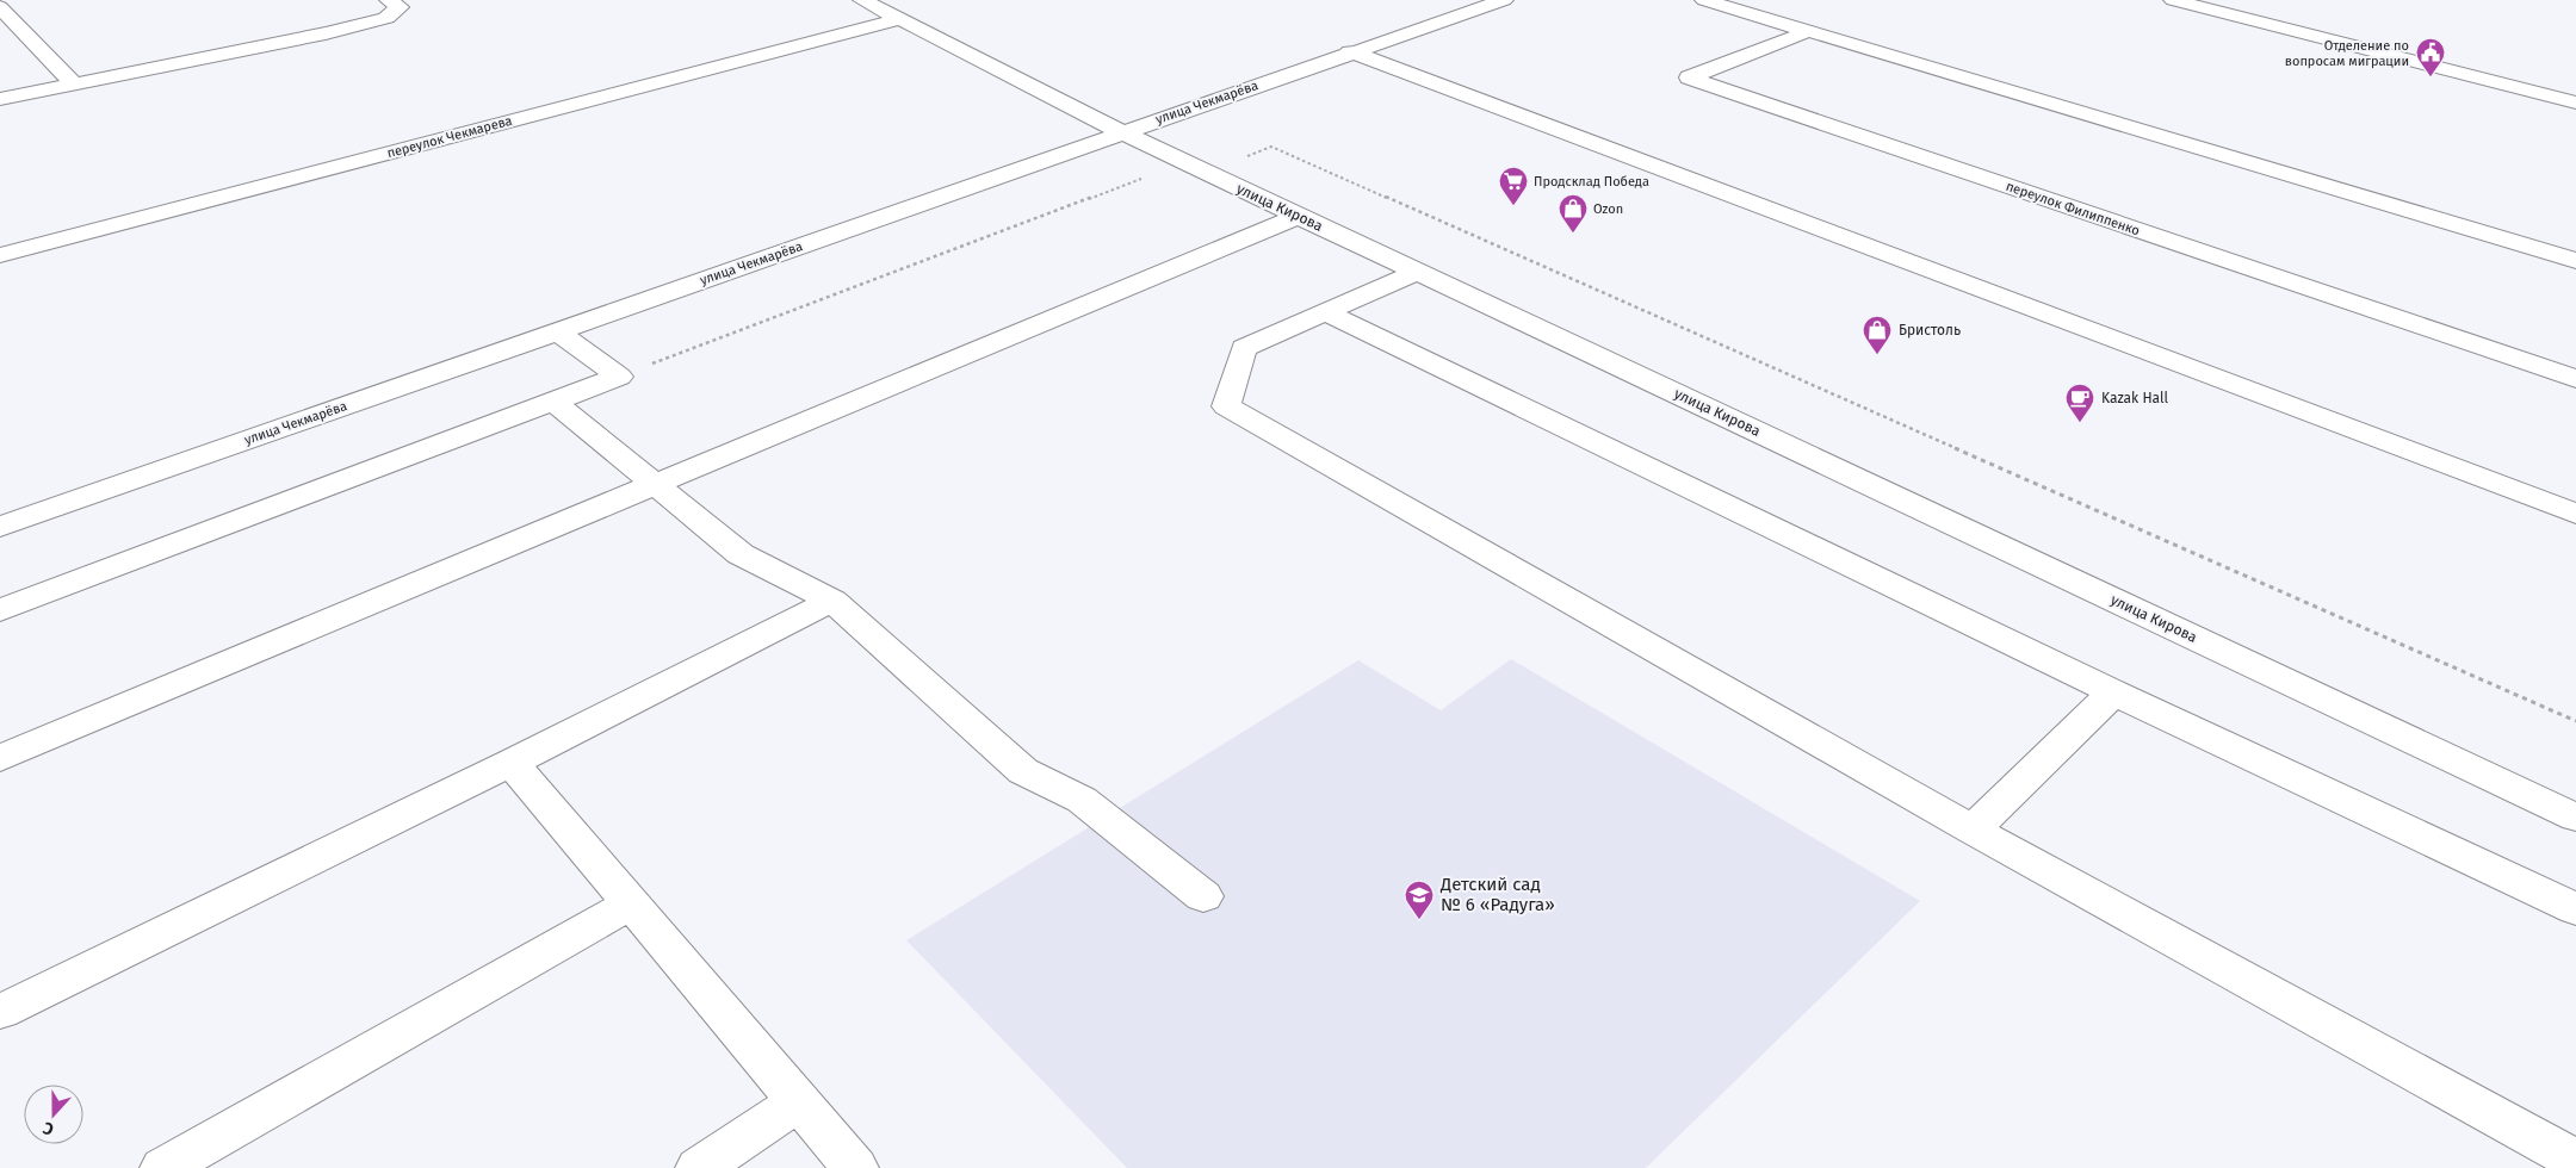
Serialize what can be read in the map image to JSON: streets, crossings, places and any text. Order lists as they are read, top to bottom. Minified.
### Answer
{"streets":{"street":["улица Чекмарёва","переулок Чекмарева","улица Кирова","переулок Филиппенко"]},"crossings":[["улица Чекмарёва","улица Кирова"],["переулок Чекмарева","улица Кирова"]],"places":{"public building":["Отделение по вопросам миграции"],"supermarket":["Продсклад Победа"],"shop":["Ozon","Бристоль"],"cafe":["Kazak Hall"],"school or university":["Детский сад № 6 «Радуга»"]},"north":"bottom"}
